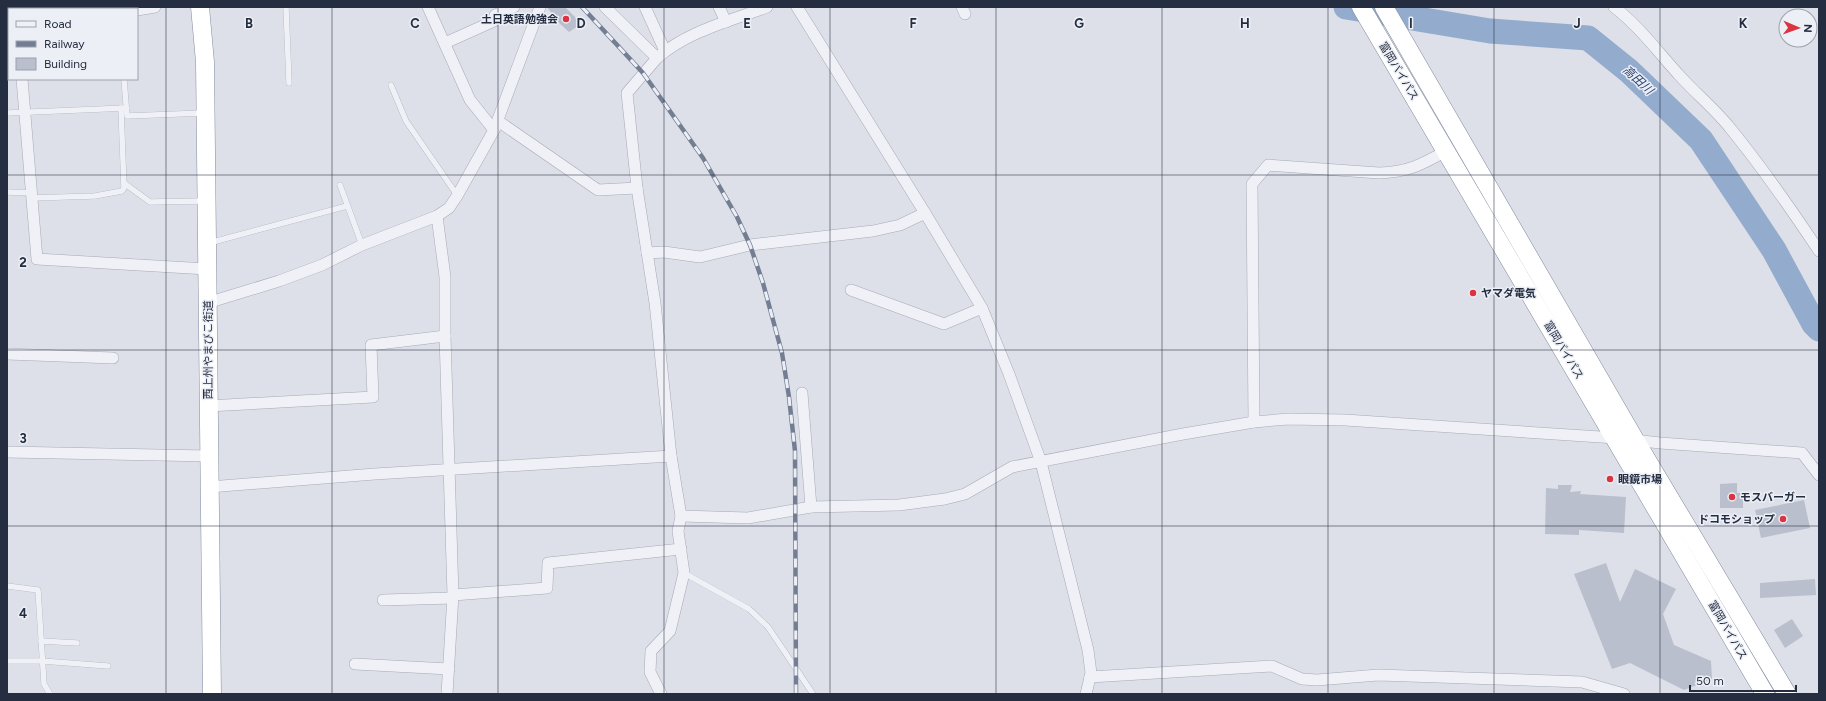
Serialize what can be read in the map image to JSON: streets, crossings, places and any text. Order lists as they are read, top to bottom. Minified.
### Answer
{"streets":{"highway":["富岡バイパス","西上州やまびこ街道"]},"water":["高田川"],"places":["土日英語勉強会","ヤマダ電気","眼鏡市場","モスバーガー","ドコモショップ"],"legend":["Road","Railway","Building"],"scale_bar":"50 m","north":"right","grid":{"columns":["B","C","D","E","F","G","H","I","J","K"],"rows":["2","3","4"]}}
